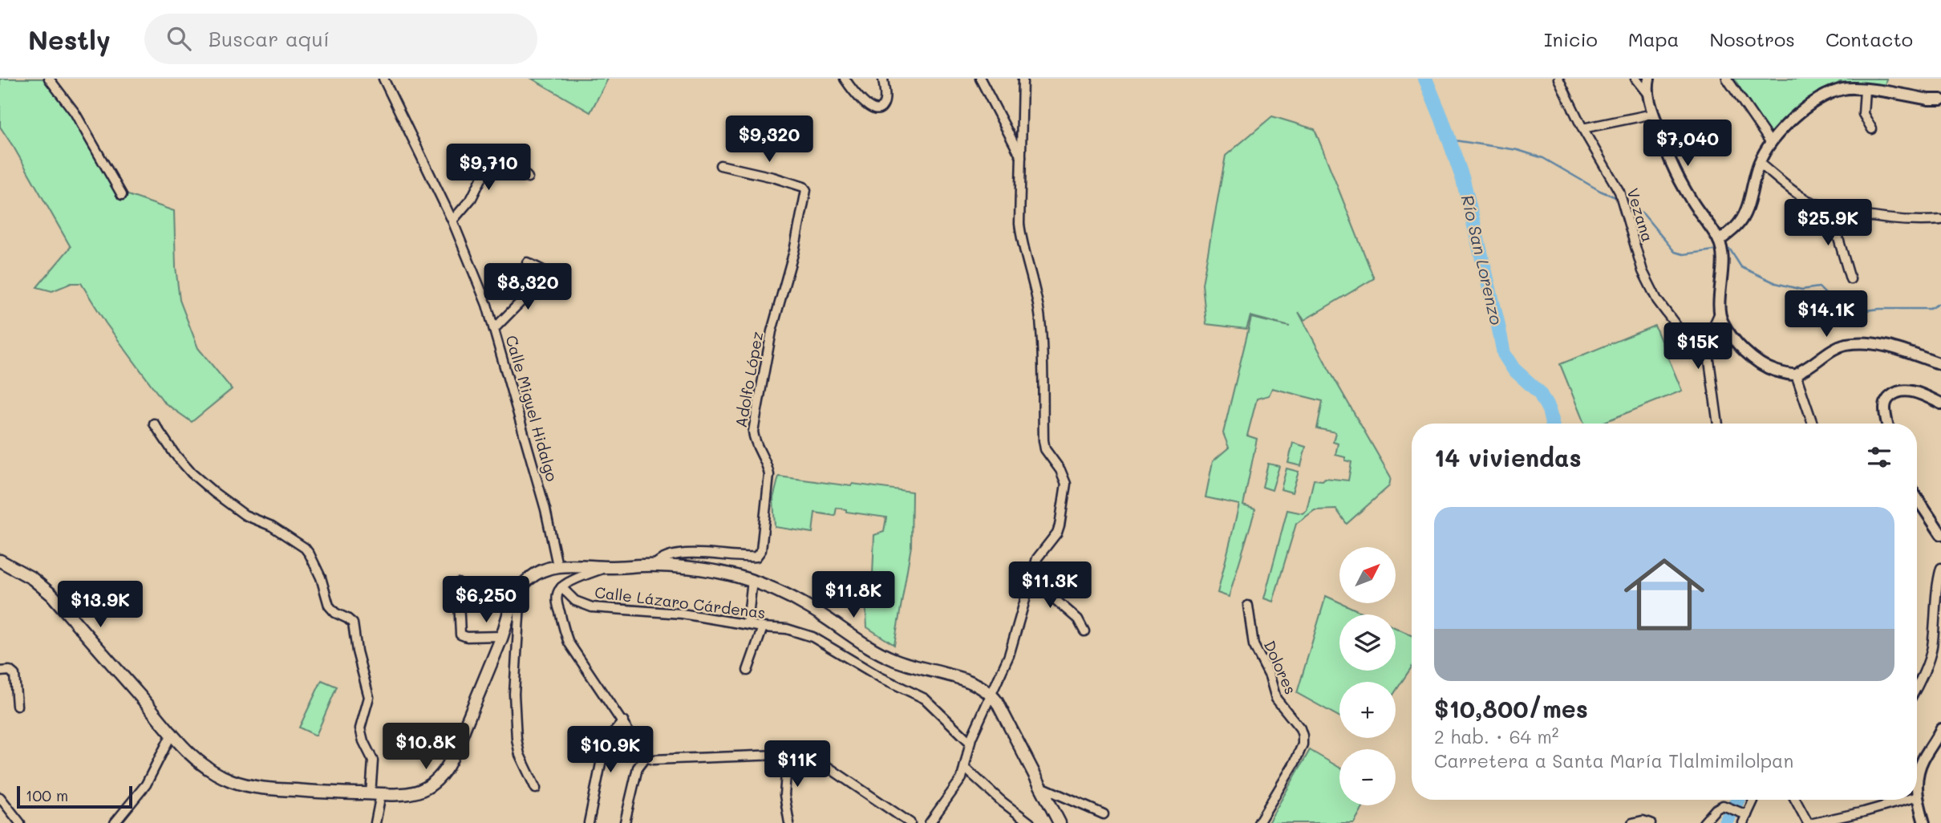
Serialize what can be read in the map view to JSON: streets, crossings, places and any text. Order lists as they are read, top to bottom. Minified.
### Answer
{"streets":{"street":["Vezana","Adolfo López","Calle Miguel Hidalgo","Calle Lázaro Cárdenas","Dolores"]},"water":["Río San Lorenzo"],"scale_bar":"100 m","north":"top right","page":{"header":"Nestly","search":"Buscar aquí","nav":["Inicio","Mapa","Nosotros","Contacto"],"price":["$9,320","$7,040","$9,710","$25.9K","$8,320","$14.1K","$15K","$11.3K","$11.8K","$6,250","$13.9K","$10.8K","$10.9K","$11K"],"heading":"14 viviendas","list":[{"name":"$10,800/mes","note":"2 hab. · 64 m² · Carretera a Santa María Tlalmimilolpan"}],"map_buttons":["+","−"],"scale":"100 m"}}
